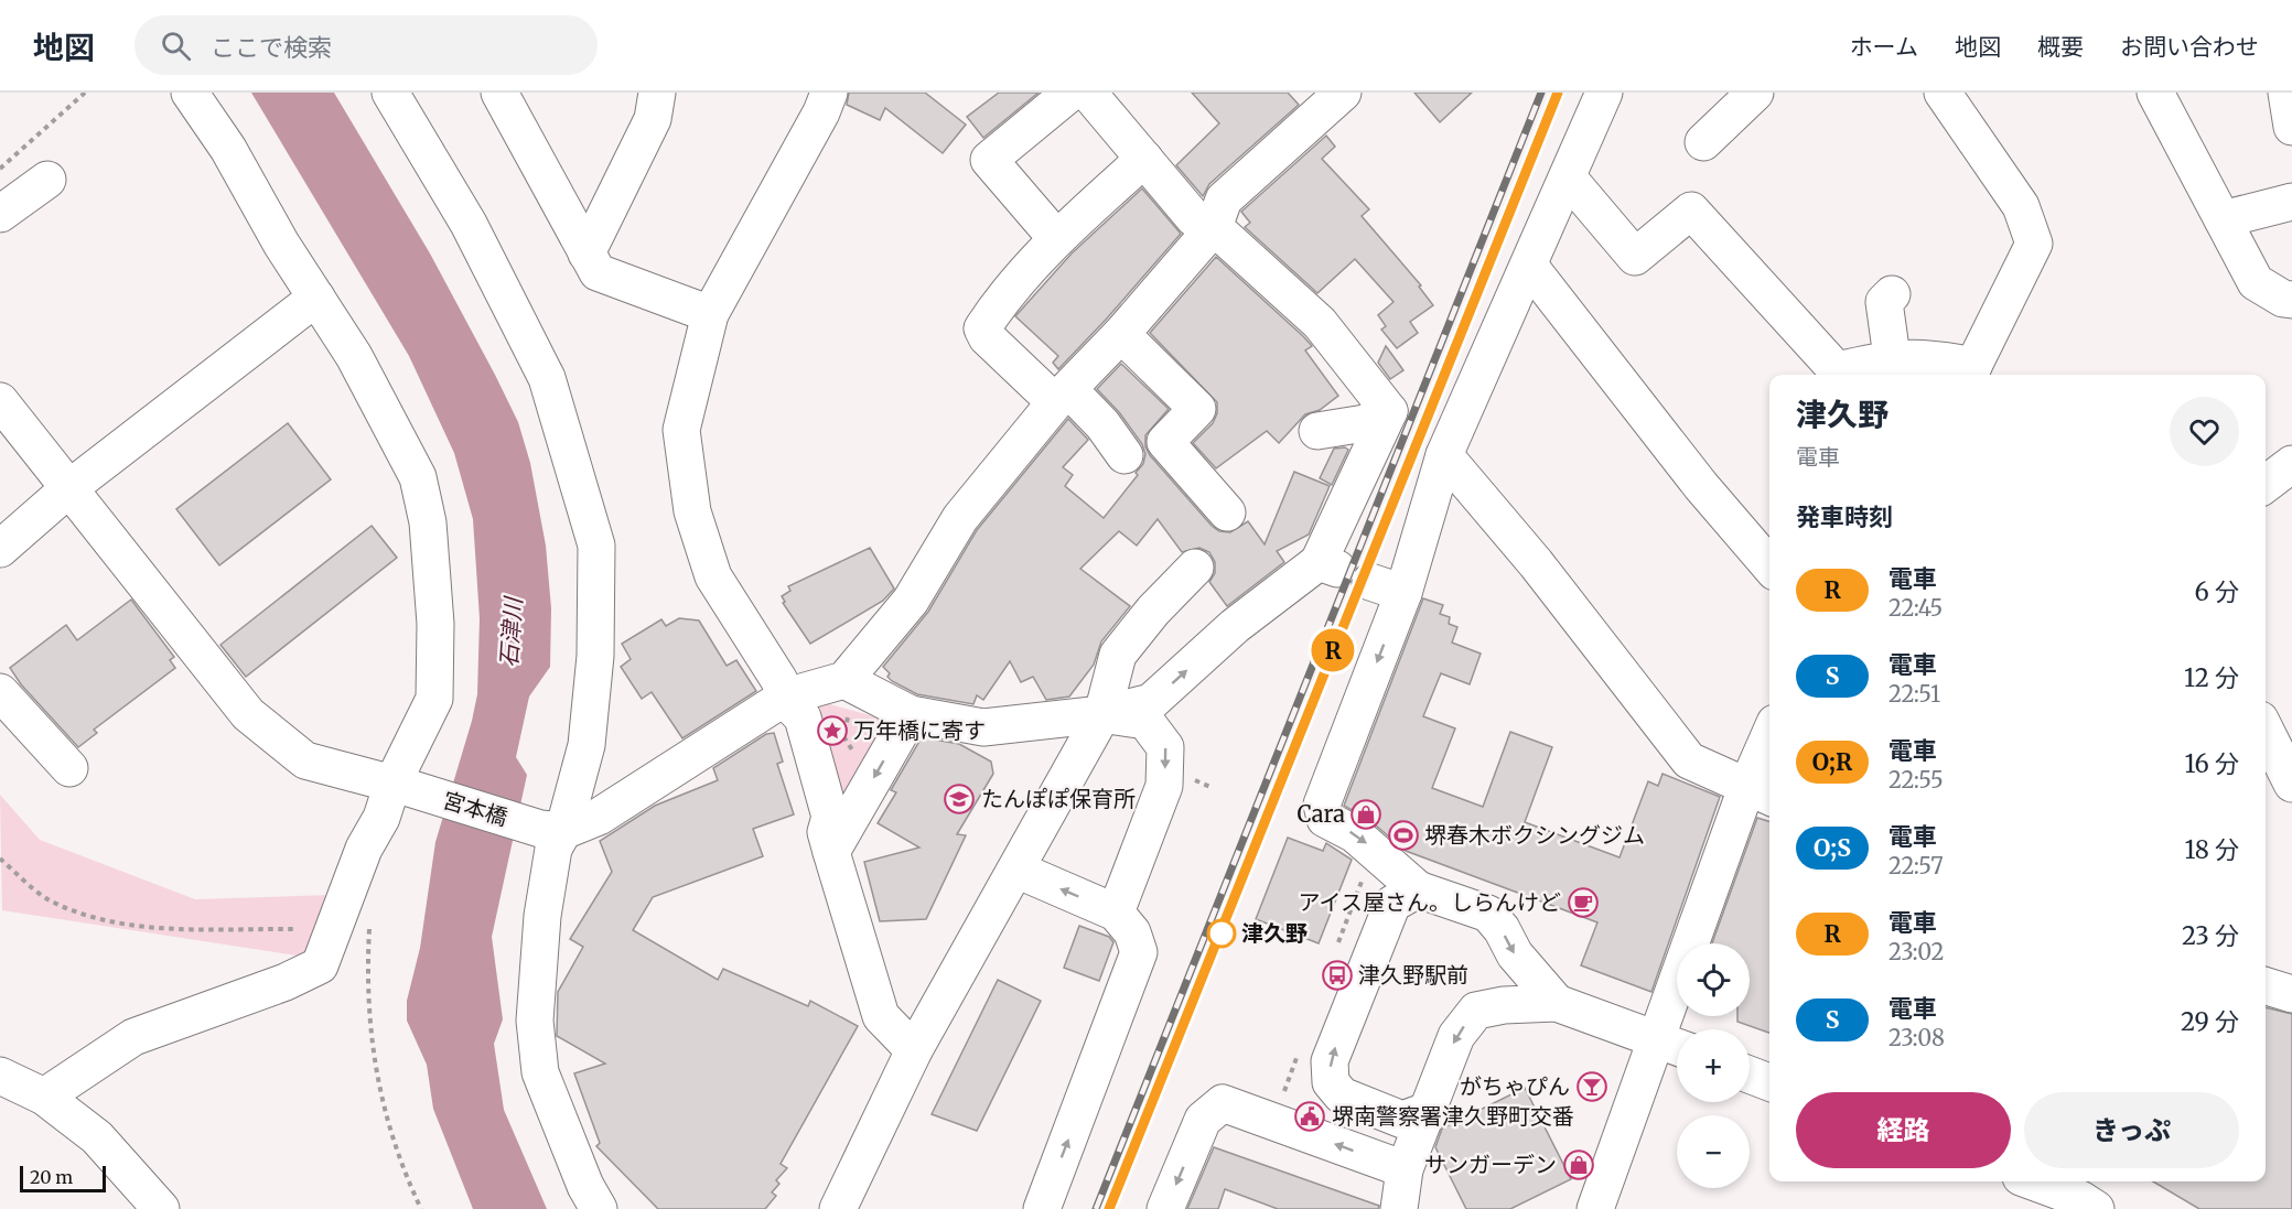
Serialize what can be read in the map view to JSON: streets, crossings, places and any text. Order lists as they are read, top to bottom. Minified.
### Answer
{"streets":{"street":["宮本橋"]},"water":["石津川"],"places":{"place":["万年橋に寄す"],"school or university":["たんぽぽ保育所"],"shop":["Cara","サンガーデン"],"sports":["堺春木ボクシングジム"],"cafe":["アイス屋さん。しらんけど"],"other":["津久野"],"bus stop":["津久野駅前"],"bar":["がちゃぴん"],"public building":["堺南警察署津久野町交番"]},"scale_bar":"20 m","page":{"header":"地図","search":"ここで検索","nav":["ホーム","地図","概要","お問い合わせ"],"on_map":"R","heading":[["津久野","電車"],"発車時刻"],"list":[{"mark":"R","name":"電車","note":"22:45","value":"6 分"},{"mark":"S","name":"電車","note":"22:51","value":"12 分"},{"mark":"O;R","name":"電車","note":"22:55","value":"16 分"},{"mark":"O;S","name":"電車","note":"22:57","value":"18 分"},{"mark":"R","name":"電車","note":"23:02","value":"23 分"},{"mark":"S","name":"電車","note":"23:08","value":"29 分"}],"map_buttons":["+","−"],"buttons":["経路","きっぷ"],"scale":"20 m"}}
